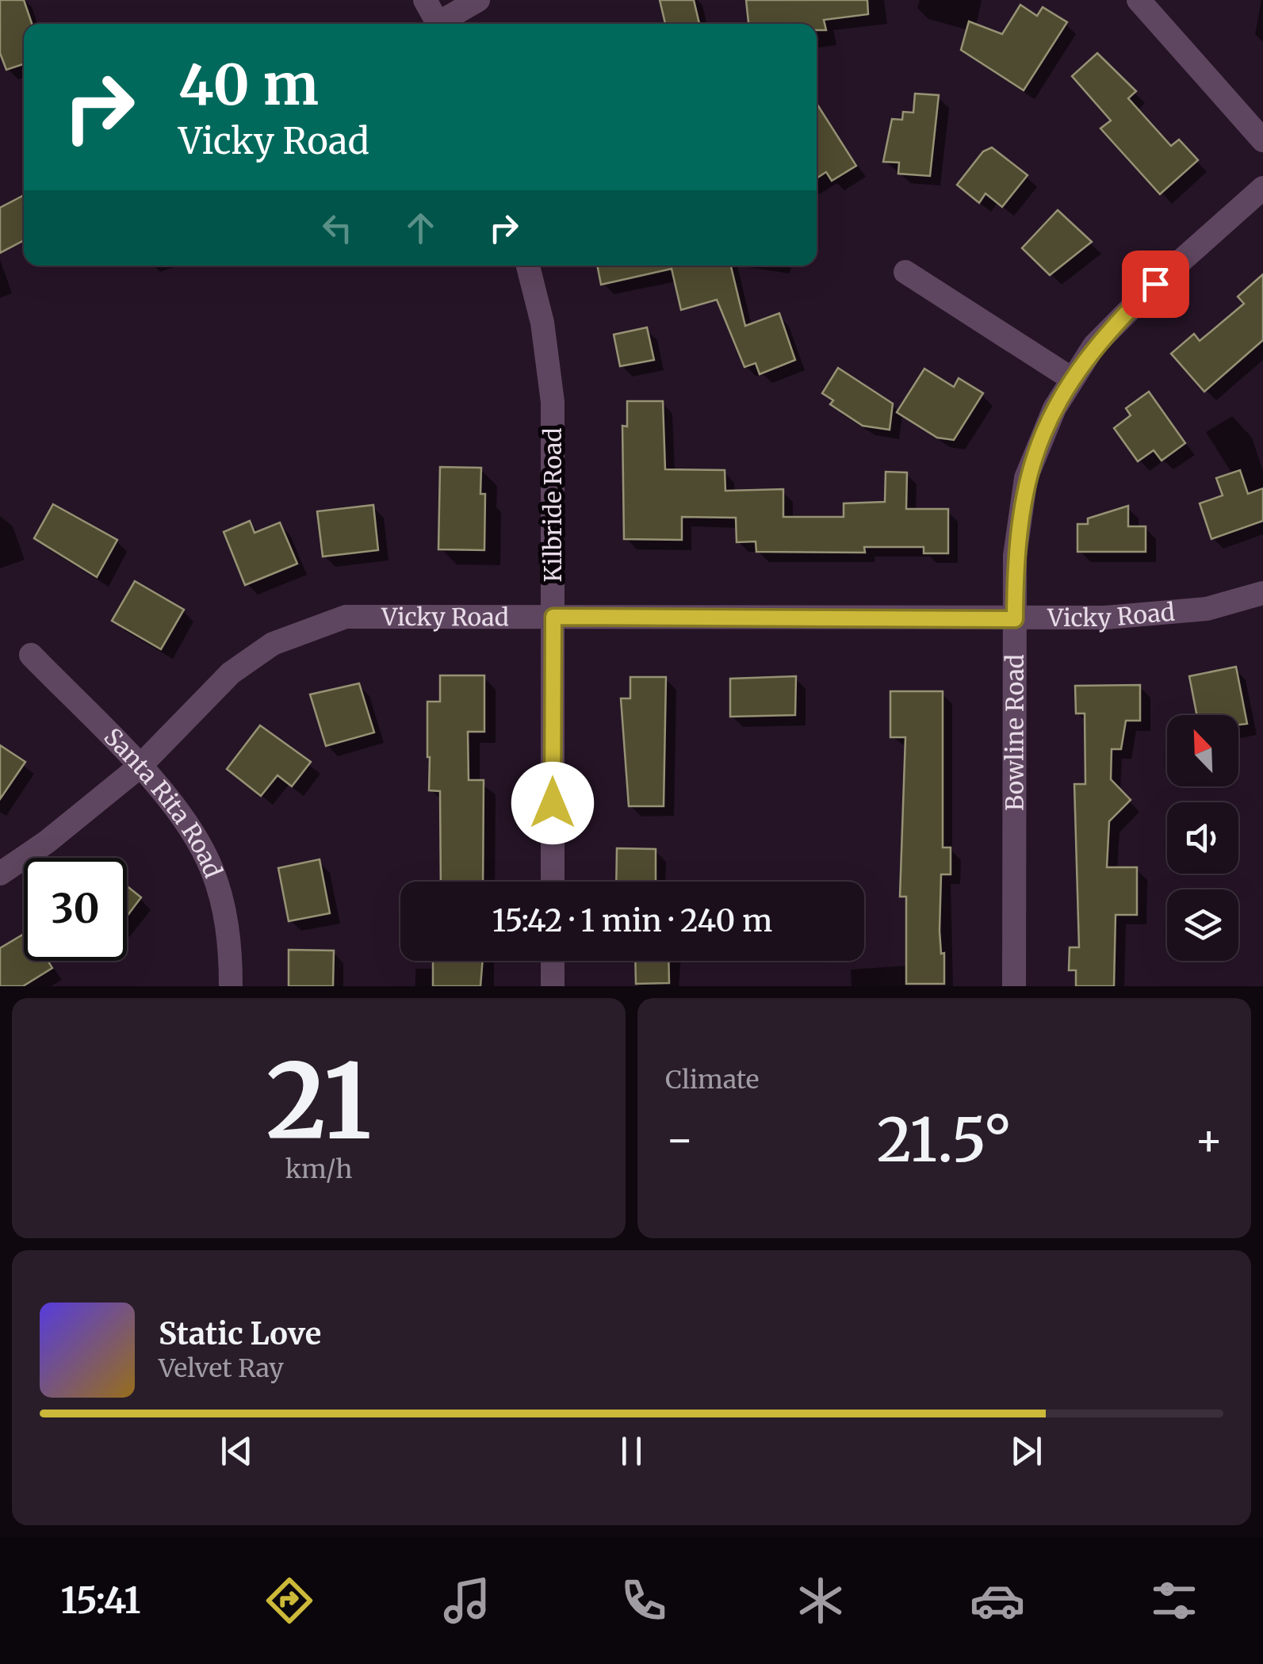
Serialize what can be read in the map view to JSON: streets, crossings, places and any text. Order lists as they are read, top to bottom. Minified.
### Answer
{"streets":{"street":["Kilbride Road","Vicky Road","Bowline Road","Santa Rita Road"]},"crossings":[["Kilbride Road","Vicky Road"],["Vicky Road","Bowline Road"],["Vicky Road","Santa Rita Road"]],"north":"top left","page":{"turn":["40 m","Vicky Road"],"limit":"30","trip":"15:42 · 1 min · 240 m","tile":[["21","km/h"],"Climate"],"heat":["−","21.5°","+"],"song":["Static Love","Velvet Ray"],"tabs":"15:41"}}
